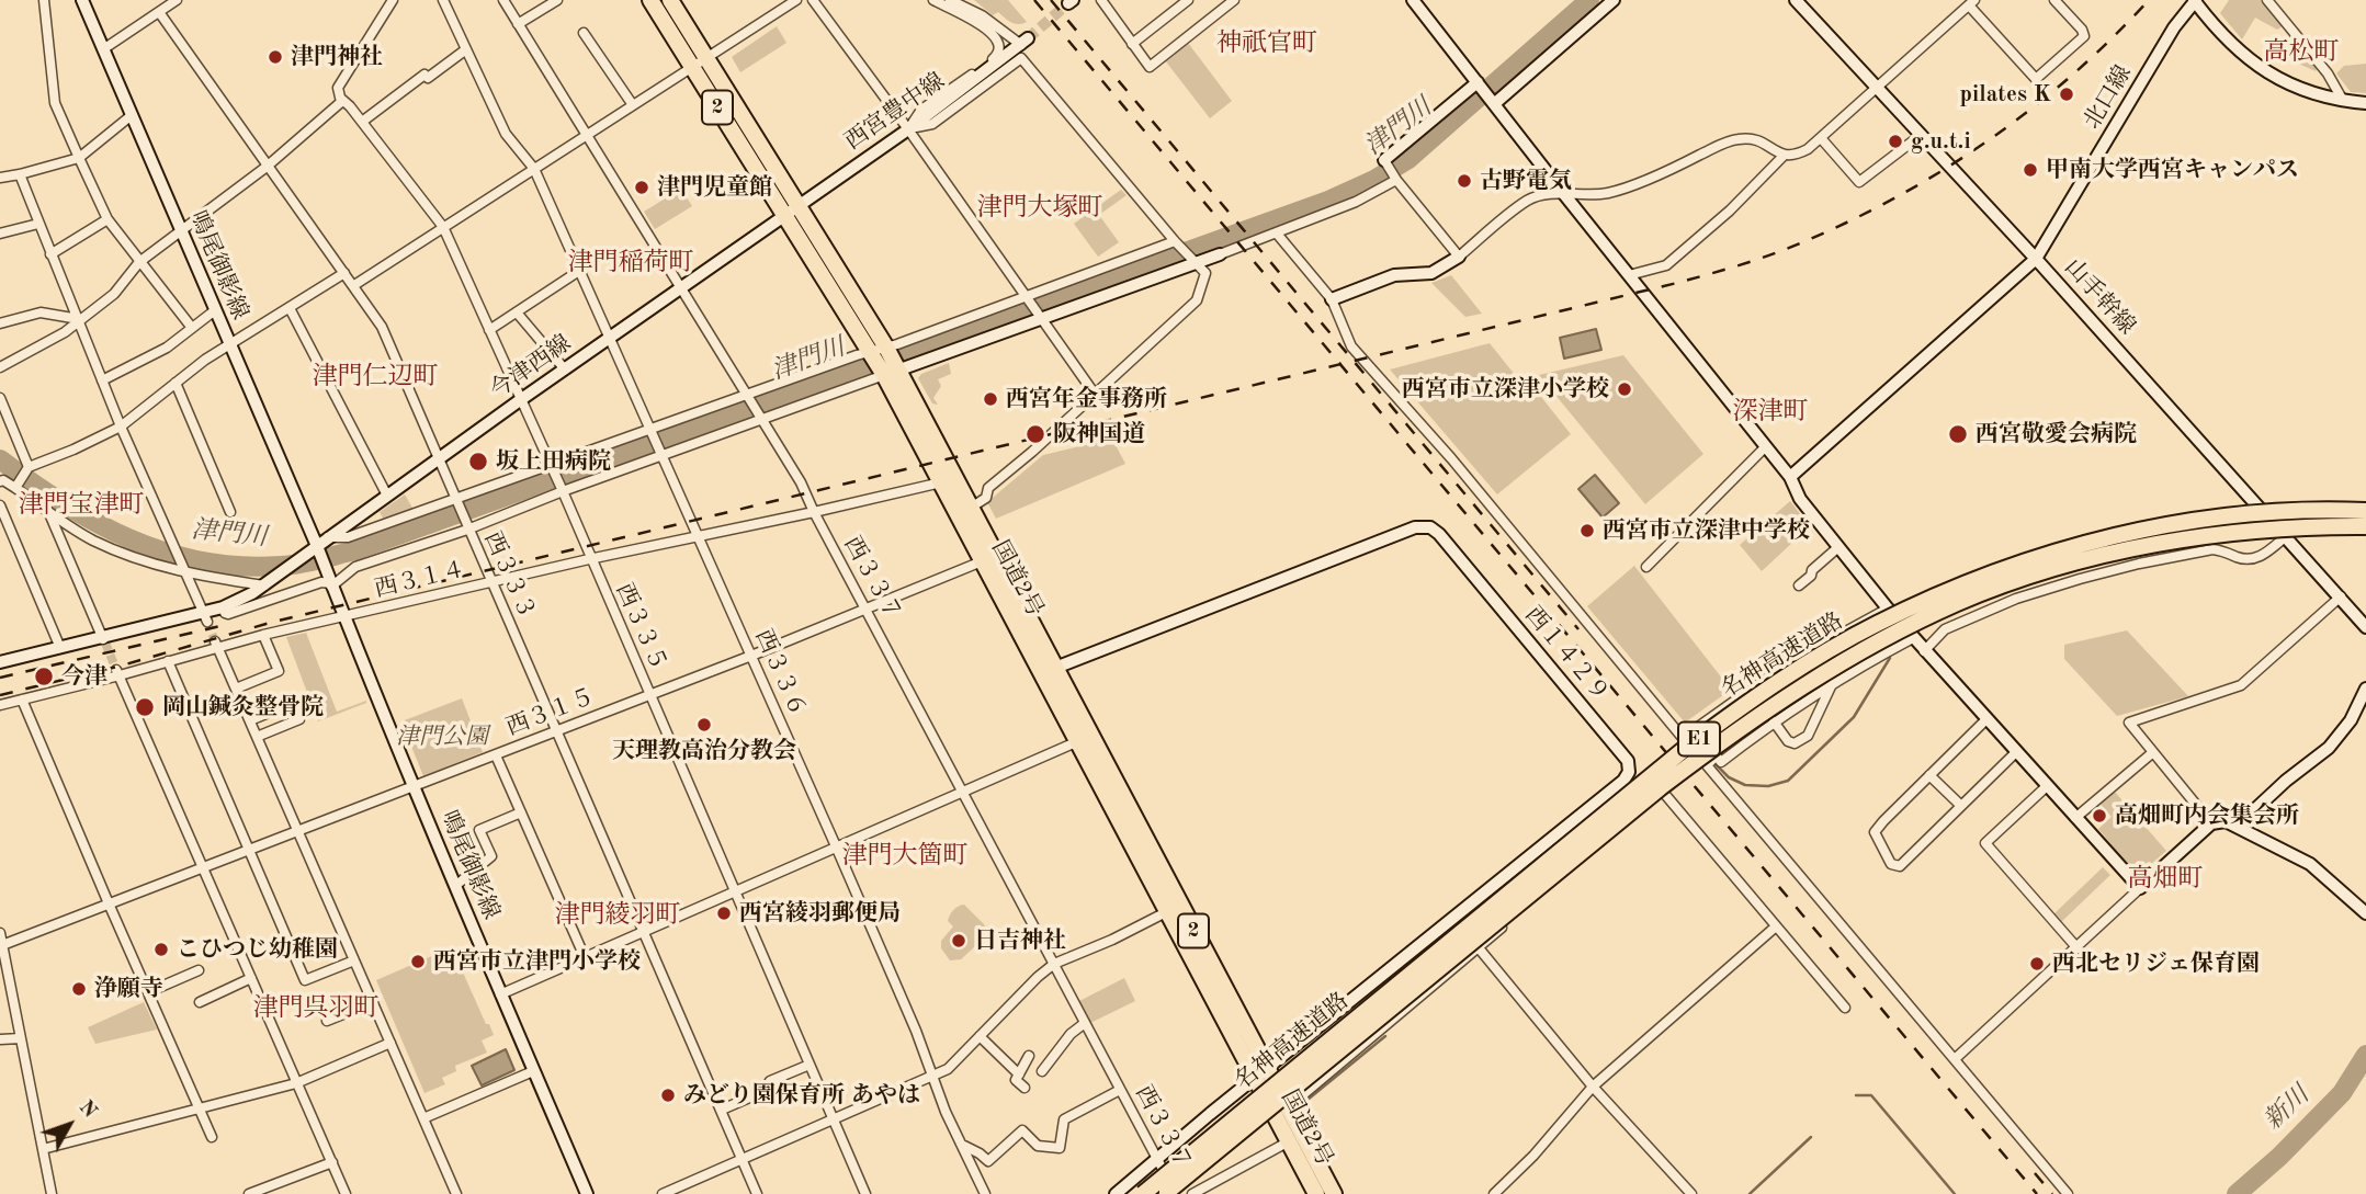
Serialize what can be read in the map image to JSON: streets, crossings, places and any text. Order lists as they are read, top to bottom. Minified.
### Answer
{"streets":{"highway":["2","国道2号","名神高速道路","E1"],"street":["北口線","西宮豊中線","鳴尾御影線","山手幹線","今津西線","西３３３","西３３７","西３１４","西３３５","西１４２９","西３３６","西３１５"]},"crossings":[["北口線","山手幹線"],["西宮豊中線","今津西線"],["西宮豊中線","国道2号"],["鳴尾御影線","今津西線"],["鳴尾御影線","西３１４"],["鳴尾御影線","西３１５"],["今津西線","西３３３"],["今津西線","西３３７"],["今津西線","国道2号"],["今津西線","西３３５"],["今津西線","西３３６"],["西３３３","西３１４"],["西３３３","西３１５"],["西３３７","西３１４"],["西３３７","西１４２９"],["西３３７","西３１５"],["国道2号","西３１４"],["国道2号","西１４２９"],["国道2号","西３１５"],["西３１４","西３３５"],["西３１４","西３３６"],["西３３５","西３１５"],["西３３６","西３１５"]],"districts":["神祇官町","高松町","津門大塚町","津門稲荷町","津門仁辺町","深津町","津門宝津町","津門大箇町","高畑町","津門綾羽町","津門呉羽町"],"water":["津門川","新川"],"parks":["津門公園"],"places":["津門神社","pilates K","g.u.t.i","甲南大学西宮キャンパス","古野電気","津門児童館","西宮市立深津小学校","西宮年金事務所","阪神国道","西宮敬愛会病院","坂上田病院","西宮市立深津中学校","今津","岡山鍼灸整骨院","天理教高治分教会","高畑町内会集会所","西宮綾羽郵便局","日吉神社","こひつじ幼稚園","西宮市立津門小学校","西北セリジェ保育園","浄願寺","みどり園保育所 あやは"],"north":"top right"}
